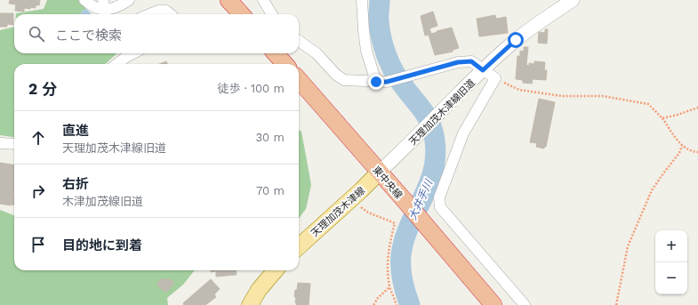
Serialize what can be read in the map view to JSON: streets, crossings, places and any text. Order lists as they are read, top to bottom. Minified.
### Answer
{"streets":{"highway":["東中央線"],"main road":["天理加茂木津線"],"street":["天理加茂木津線旧道"]},"crossings":[["天理加茂木津線旧道","東中央線"],["天理加茂木津線旧道","天理加茂木津線"],["東中央線","天理加茂木津線"]],"water":["大井手川"],"page":{"search":"ここで検索","heading":["2 分","徒歩 · 100 m"],"list":[["直進","天理加茂木津線旧道","30 m"],["右折","木津加茂線旧道","70 m"],"目的地に到着"],"map_buttons":["+","−"]}}
